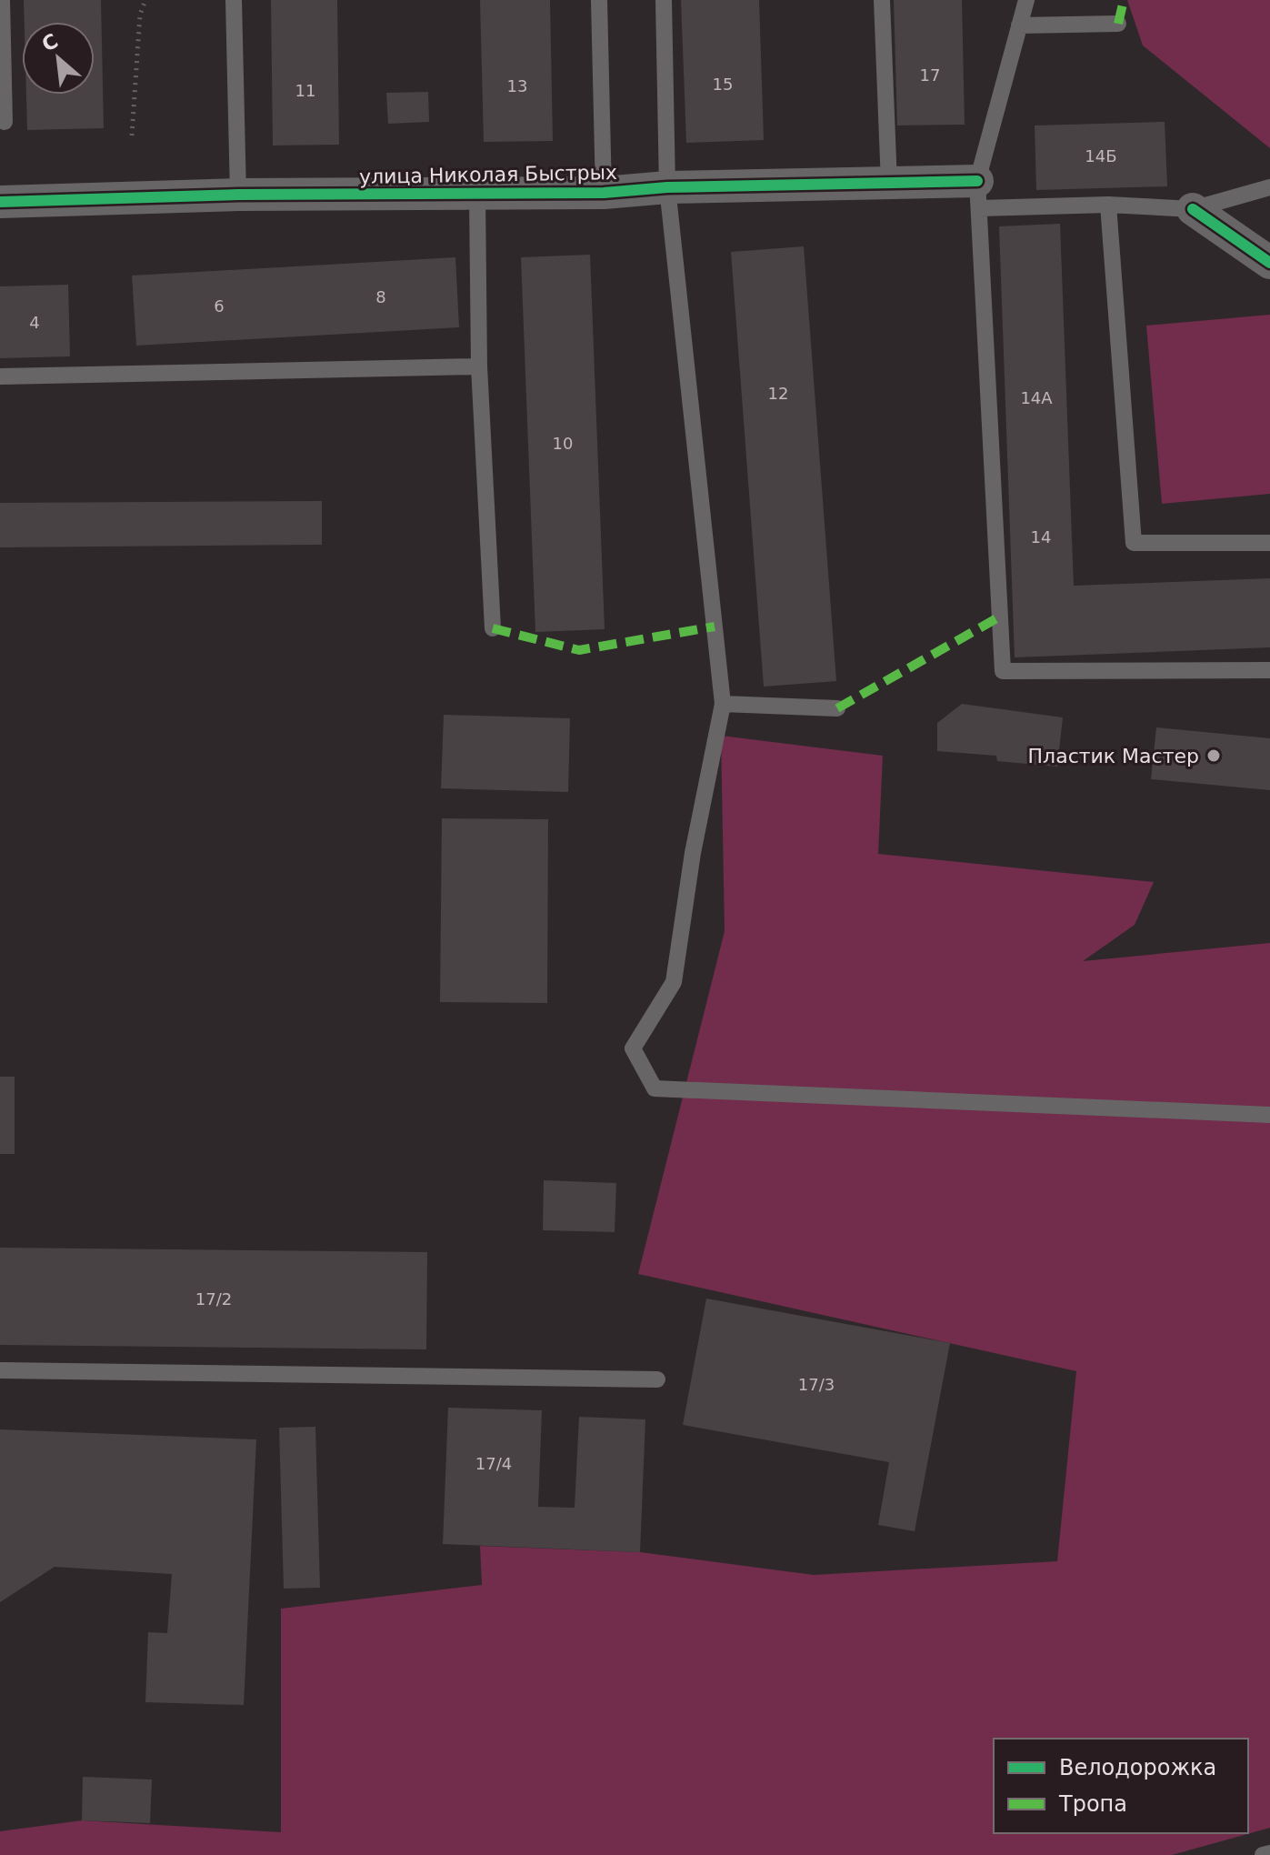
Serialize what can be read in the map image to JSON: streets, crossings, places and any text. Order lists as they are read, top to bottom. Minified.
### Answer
{"streets":{"street":["улица Николая Быстрых"]},"places":["Пластик Мастер"],"house_numbers":["17","15","13","11","14Б","8","6","4","12","14А","10","14","17/2","17/3","17/4"],"legend":["Велодорожка","Тропа"],"north":"top left"}
